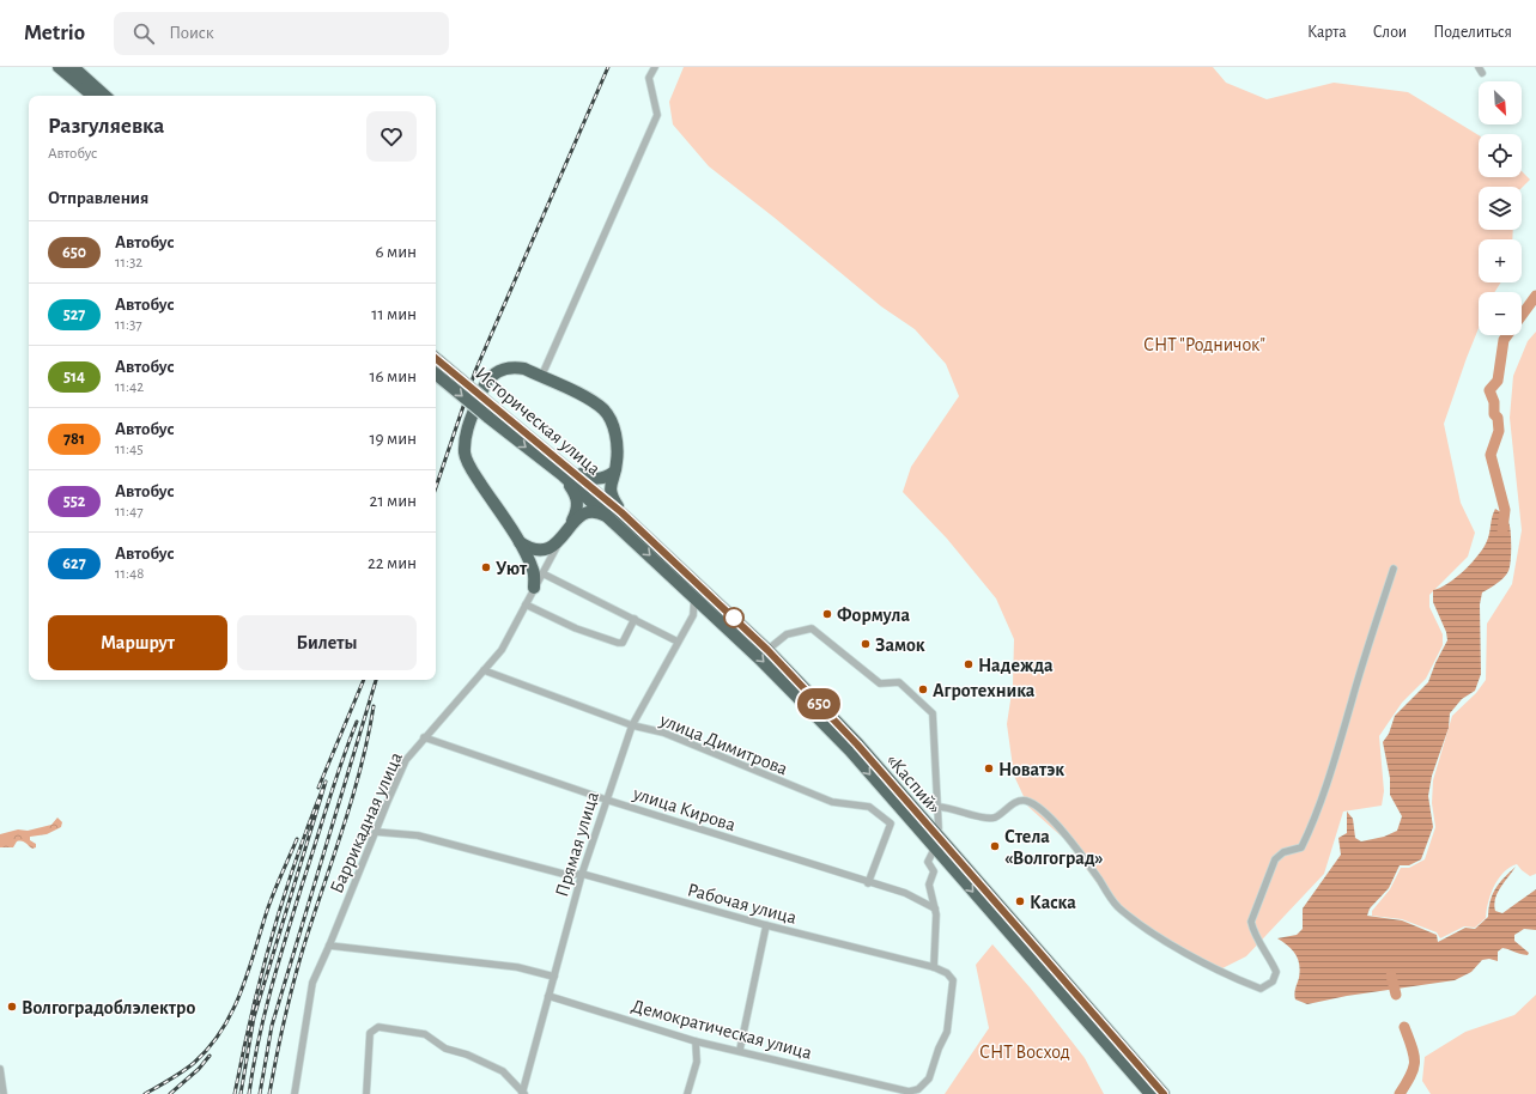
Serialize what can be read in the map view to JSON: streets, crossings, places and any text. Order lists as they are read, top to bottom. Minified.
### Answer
{"streets":{"highway":["Историческая улица","«Каспий»"],"street":["улица Димитрова","улица Кирова","Баррикадная улица","Прямая улица","Рабочая улица","Демократическая улица"]},"crossings":[["Историческая улица","«Каспий»"],["улица Димитрова","улица Кирова"],["улица Димитрова","Баррикадная улица"],["улица Димитрова","Прямая улица"],["улица Кирова","Баррикадная улица"],["улица Кирова","Прямая улица"],["Баррикадная улица","Рабочая улица"],["Прямая улица","Рабочая улица"],["Прямая улица","Демократическая улица"],["Рабочая улица","Демократическая улица"]],"parks":["СНТ \"Родничок\"","СНТ Восход"],"places":["Уют","Формула","Замок","Надежда","Агротехника","Новатэк","Стела «Волгоград»","Каска","Волгоградоблэлектро"],"lines":["bus line 650"],"north":"bottom right","page":{"header":"Metrio","search":"Поиск","nav":["Карта","Слои","Поделиться"],"on_map":"650","map_buttons":["+","−"],"heading":[["Разгуляевка","Автобус"],"Отправления"],"list":[{"mark":"650","name":"Автобус","note":"11:32","value":"6 мин"},{"mark":"527","name":"Автобус","note":"11:37","value":"11 мин"},{"mark":"514","name":"Автобус","note":"11:42","value":"16 мин"},{"mark":"781","name":"Автобус","note":"11:45","value":"19 мин"},{"mark":"552","name":"Автобус","note":"11:47","value":"21 мин"},{"mark":"627","name":"Автобус","note":"11:48","value":"22 мин"}],"buttons":["Маршрут","Билеты"]}}
